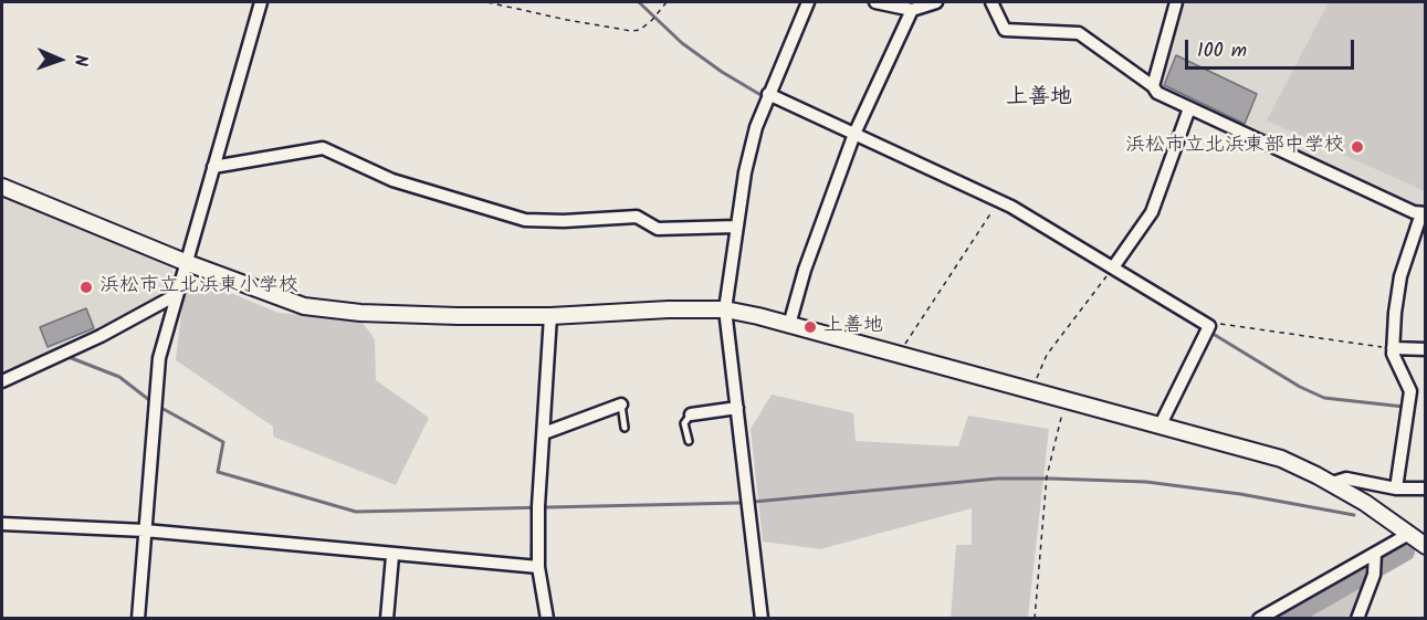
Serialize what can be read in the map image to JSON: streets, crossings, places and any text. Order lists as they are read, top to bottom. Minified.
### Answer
{"districts":["上善地"],"places":["浜松市立北浜東部中学校","浜松市立北浜東小学校","上善地"],"scale_bar":"100 m","north":"right"}
